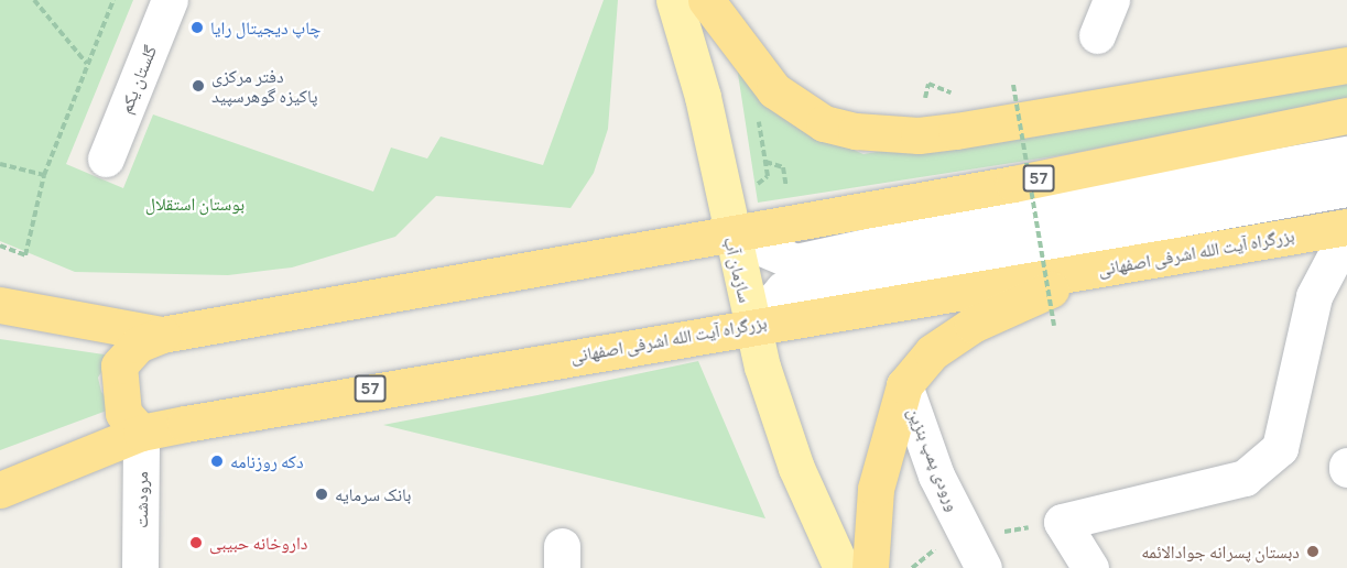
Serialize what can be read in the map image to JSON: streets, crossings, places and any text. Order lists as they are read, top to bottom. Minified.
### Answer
{"streets":{"highway":["57","بزرگراه آیت الله اشرفی اصفهانی"],"main road":["سازمان آب"],"street":["گلستان یکم","ورودی پمپ بنزین","مرودشت"]},"crossings":[["57","سازمان آب"],["بزرگراه آیت الله اشرفی اصفهانی","سازمان آب"],["بزرگراه آیت الله اشرفی اصفهانی","مرودشت"]],"parks":["بوستان استقلال"],"places":["چاپ دیجیتال رایا","دفتر مرکزی پاکیزه گوهرسپید","دکه روزنامه","بانک سرمایه","داروخانه حبیبی","دبستان پسرانه جوادالائمه"]}
